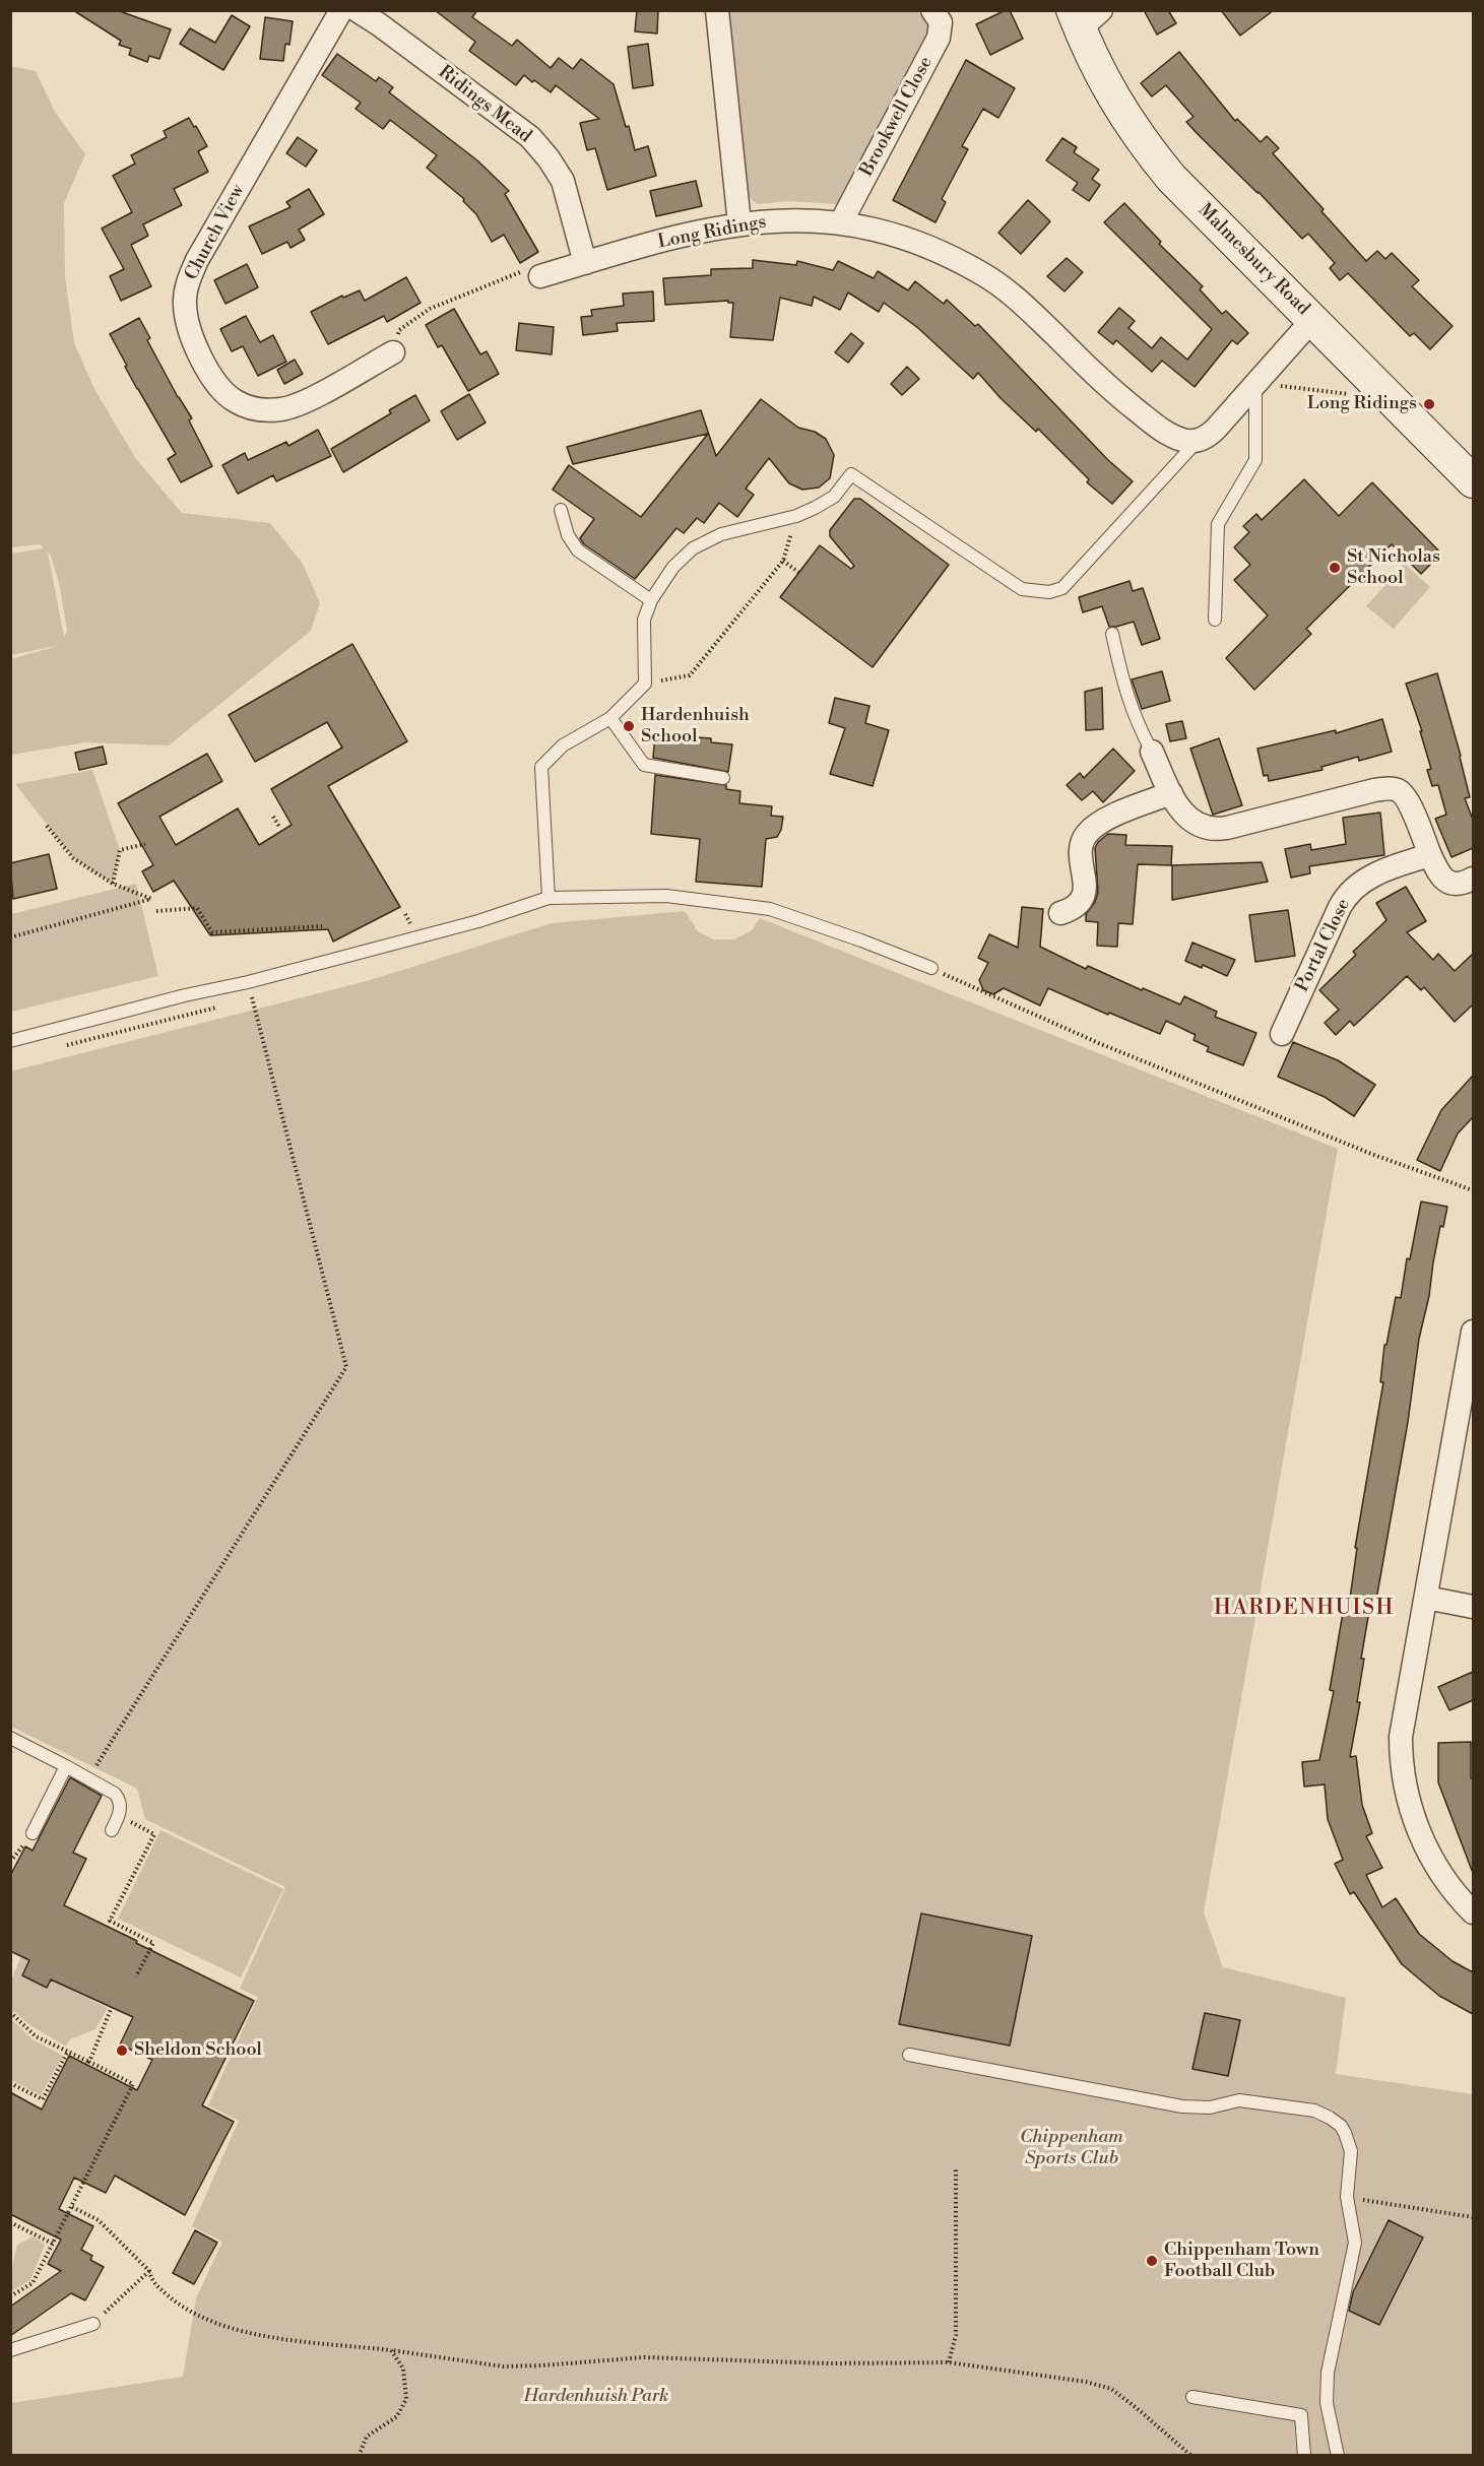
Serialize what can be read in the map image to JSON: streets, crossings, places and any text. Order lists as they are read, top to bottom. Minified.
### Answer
{"streets":{"main road":["Malmesbury Road"],"street":["Ridings Mead","Brookwell Close","Church View","Long Ridings","Portal Close"]},"crossings":[["Ridings Mead","Long Ridings"],["Brookwell Close","Long Ridings"]],"districts":["HARDENHUISH"],"parks":["Chippenham Sports Club","Hardenhuish Park"],"places":["Long Ridings","St Nicholas School","Hardenhuish School","Sheldon School","Chippenham Town Football Club"]}
